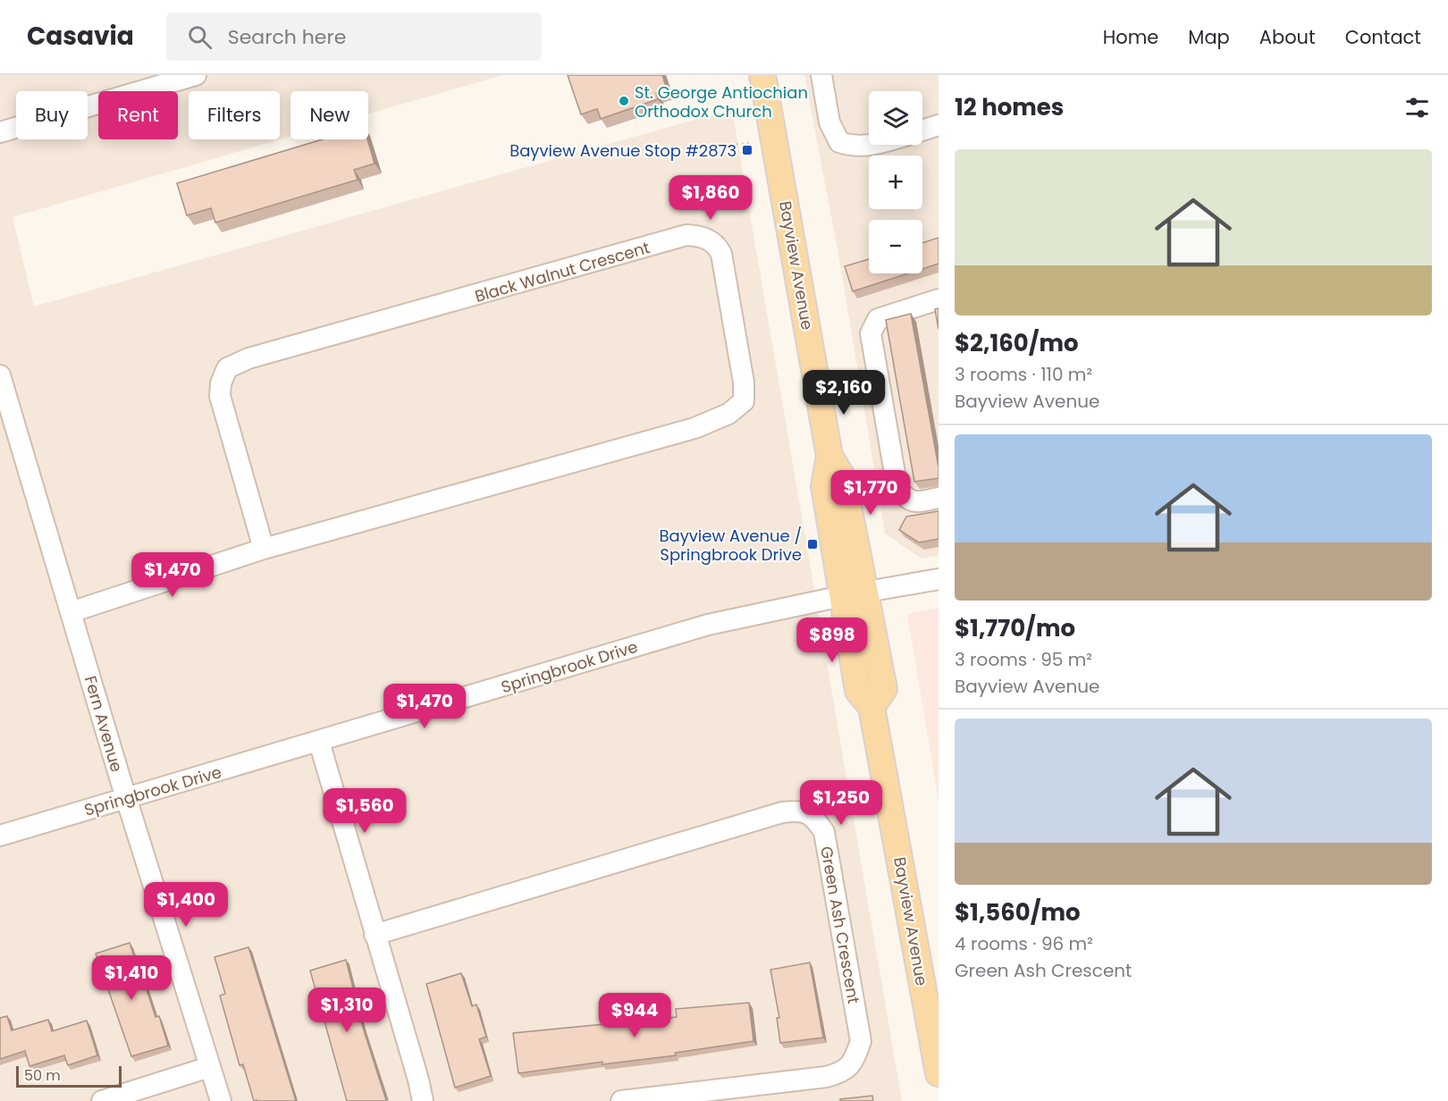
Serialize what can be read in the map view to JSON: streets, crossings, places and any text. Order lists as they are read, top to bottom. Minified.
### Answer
{"streets":{"main road":["Bayview Avenue"],"street":["Black Walnut Crescent","Springbrook Drive","Fern Avenue","Green Ash Crescent"]},"crossings":[["Bayview Avenue","Springbrook Drive"],["Black Walnut Crescent","Fern Avenue"],["Springbrook Drive","Fern Avenue"]],"places":{"other":["St. George Antiochian Orthodox Church"],"transit":["Bayview Avenue Stop #2873","Bayview Avenue / Springbrook Drive"]},"scale_bar":"50 m","page":{"header":"Casavia","search":"Search here","nav":["Home","Map","About","Contact"],"heading":"12 homes","map_buttons":["+","−"],"chip":["Buy","Rent","Filters","New"],"list":[{"name":"$2,160/mo","note":"3 rooms · 110 m² · Bayview Avenue"},{"name":"$1,770/mo","note":"3 rooms · 95 m² · Bayview Avenue"},{"name":"$1,560/mo","note":"4 rooms · 96 m² · Green Ash Crescent"}],"price":["$1,860","$2,160","$1,770","$1,470","$898","$1,470","$1,250","$1,560","$1,400","$1,410","$1,310","$944"],"scale":"50 m"}}
